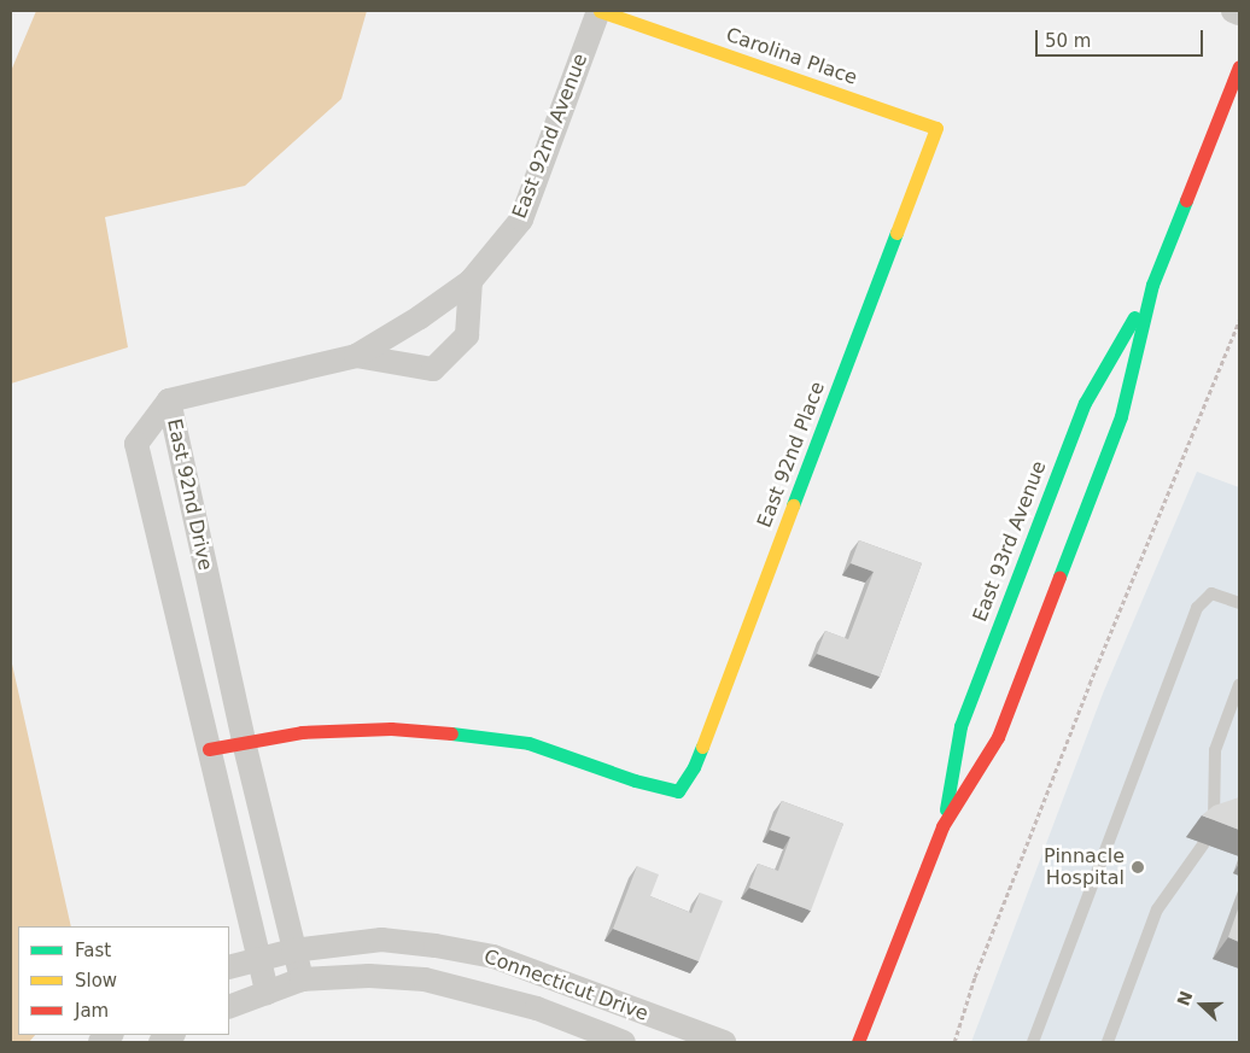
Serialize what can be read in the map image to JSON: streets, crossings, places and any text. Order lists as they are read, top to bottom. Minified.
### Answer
{"streets":{"street":["Carolina Place","East 92nd Avenue","East 92nd Place","East 92nd Drive","East 93rd Avenue","Connecticut Drive"]},"crossings":[["Carolina Place","East 92nd Avenue"],["Carolina Place","East 92nd Place"],["East 92nd Avenue","East 92nd Drive"],["East 92nd Place","East 92nd Drive"],["East 92nd Drive","Connecticut Drive"]],"places":["Pinnacle Hospital"],"legend":["Fast","Slow","Jam"],"scale_bar":"50 m","north":"left"}
